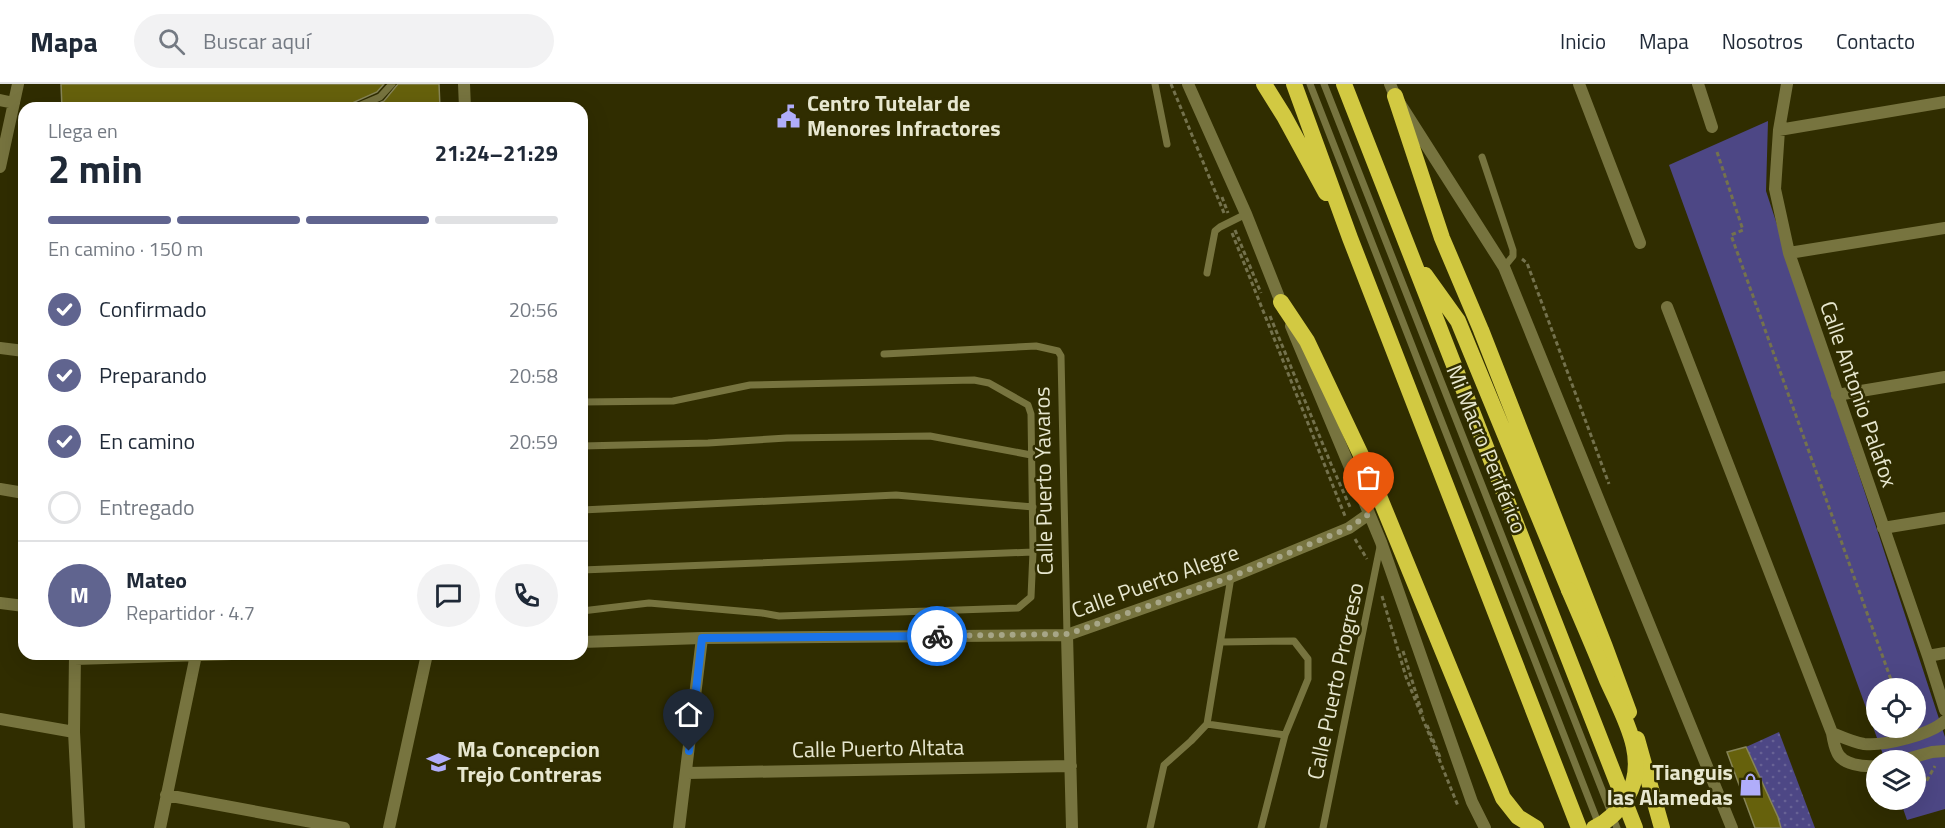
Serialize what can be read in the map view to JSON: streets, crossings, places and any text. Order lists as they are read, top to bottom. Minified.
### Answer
{"streets":{"street":["Calle Antonio Palafox","Calle Puerto Yavaros","Calle Puerto Alegre","Calle Puerto Altata"],"lane":["Mi Macro Periférico","Calle Puerto Progreso"]},"crossings":[["Calle Puerto Yavaros","Calle Puerto Alegre"],["Calle Puerto Yavaros","Calle Puerto Altata"]],"places":{"public building":["Centro Tutelar de Menores Infractores"],"school or university":["Ma Concepcion Trejo Contreras"],"shop":["Tianguis las Alamedas"]},"page":{"header":"Mapa","search":"Buscar aquí","nav":["Inicio","Mapa","Nosotros","Contacto"],"heading":["2 min","Llega en","21:24–21:29"],"panel":["Mateo","Repartidor · 4.7"],"bar":"En camino · 150 m","list":[["Confirmado","20:56"],["Preparando","20:58"],["En camino","20:59"],"Entregado"],"round":"M"}}
